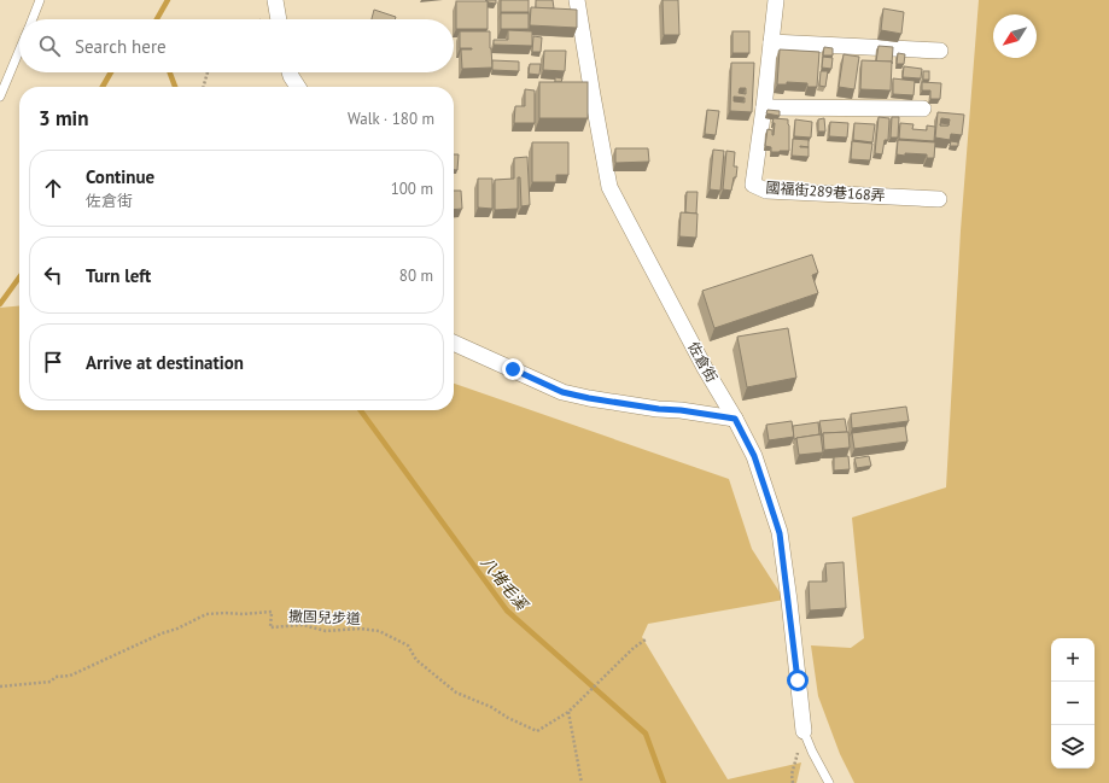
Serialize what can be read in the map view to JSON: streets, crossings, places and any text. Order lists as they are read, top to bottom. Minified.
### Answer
{"streets":{"street":["國福街289巷168弄","佐倉街"],"path":["撒固兒步道"]},"water":["八堵毛溪"],"north":"bottom left","page":{"search":"Search here","heading":["3 min","Walk · 180 m"],"list":[["Continue","佐倉街","100 m"],["Turn left","80 m"],"Arrive at destination"],"map_buttons":["+","−"]}}
